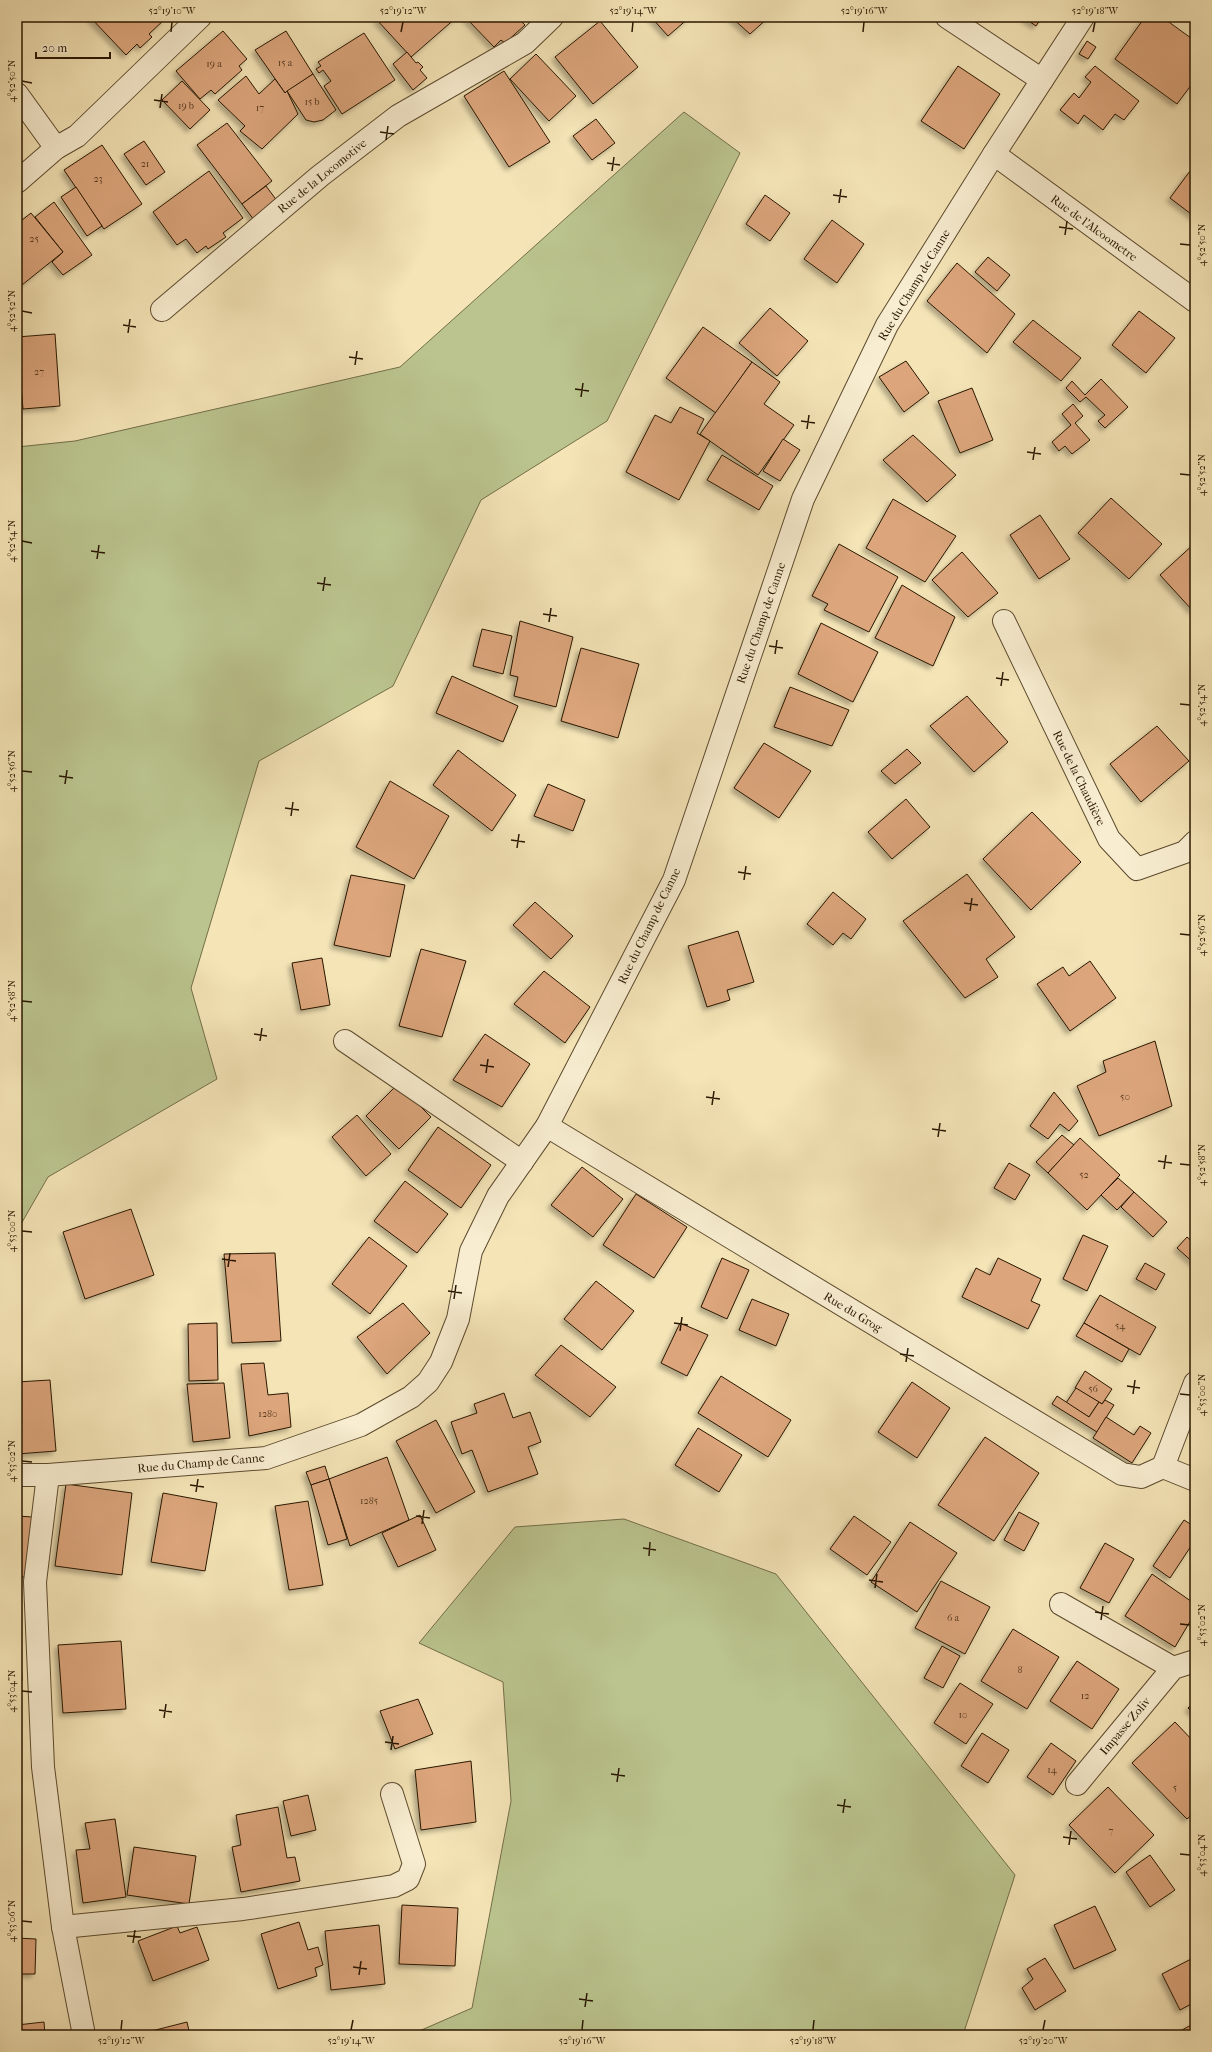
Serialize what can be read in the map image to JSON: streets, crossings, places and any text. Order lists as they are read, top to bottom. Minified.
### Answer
{"streets":{"street":["Rue de la Locomotive","Rue de l'Alcoometre","Rue du Champ de Canne","Rue de la Chaudière","Rue du Grog","Impasse Zoliv"]},"crossings":[["Rue de l'Alcoometre","Rue du Champ de Canne"],["Rue du Champ de Canne","Rue du Grog"]],"house_numbers":["15 a","19 a","15 b","19 b","17","21","23","25","27","50","52","54","56","1280","1285","6 a","8","12","10","14","5","7"],"scale_bar":"20 m","coordinates":["52°19'10\"W","52°19'12\"W","52°19'14\"W","52°19'16\"W","52°19'18\"W","4°52'50\"N","4°52'52\"N","4°52'54\"N","4°52'56\"N","4°52'58\"N","4°53'00\"N","4°53'02\"N","4°53'04\"N","4°53'06\"N","52°19'20\"W"]}
